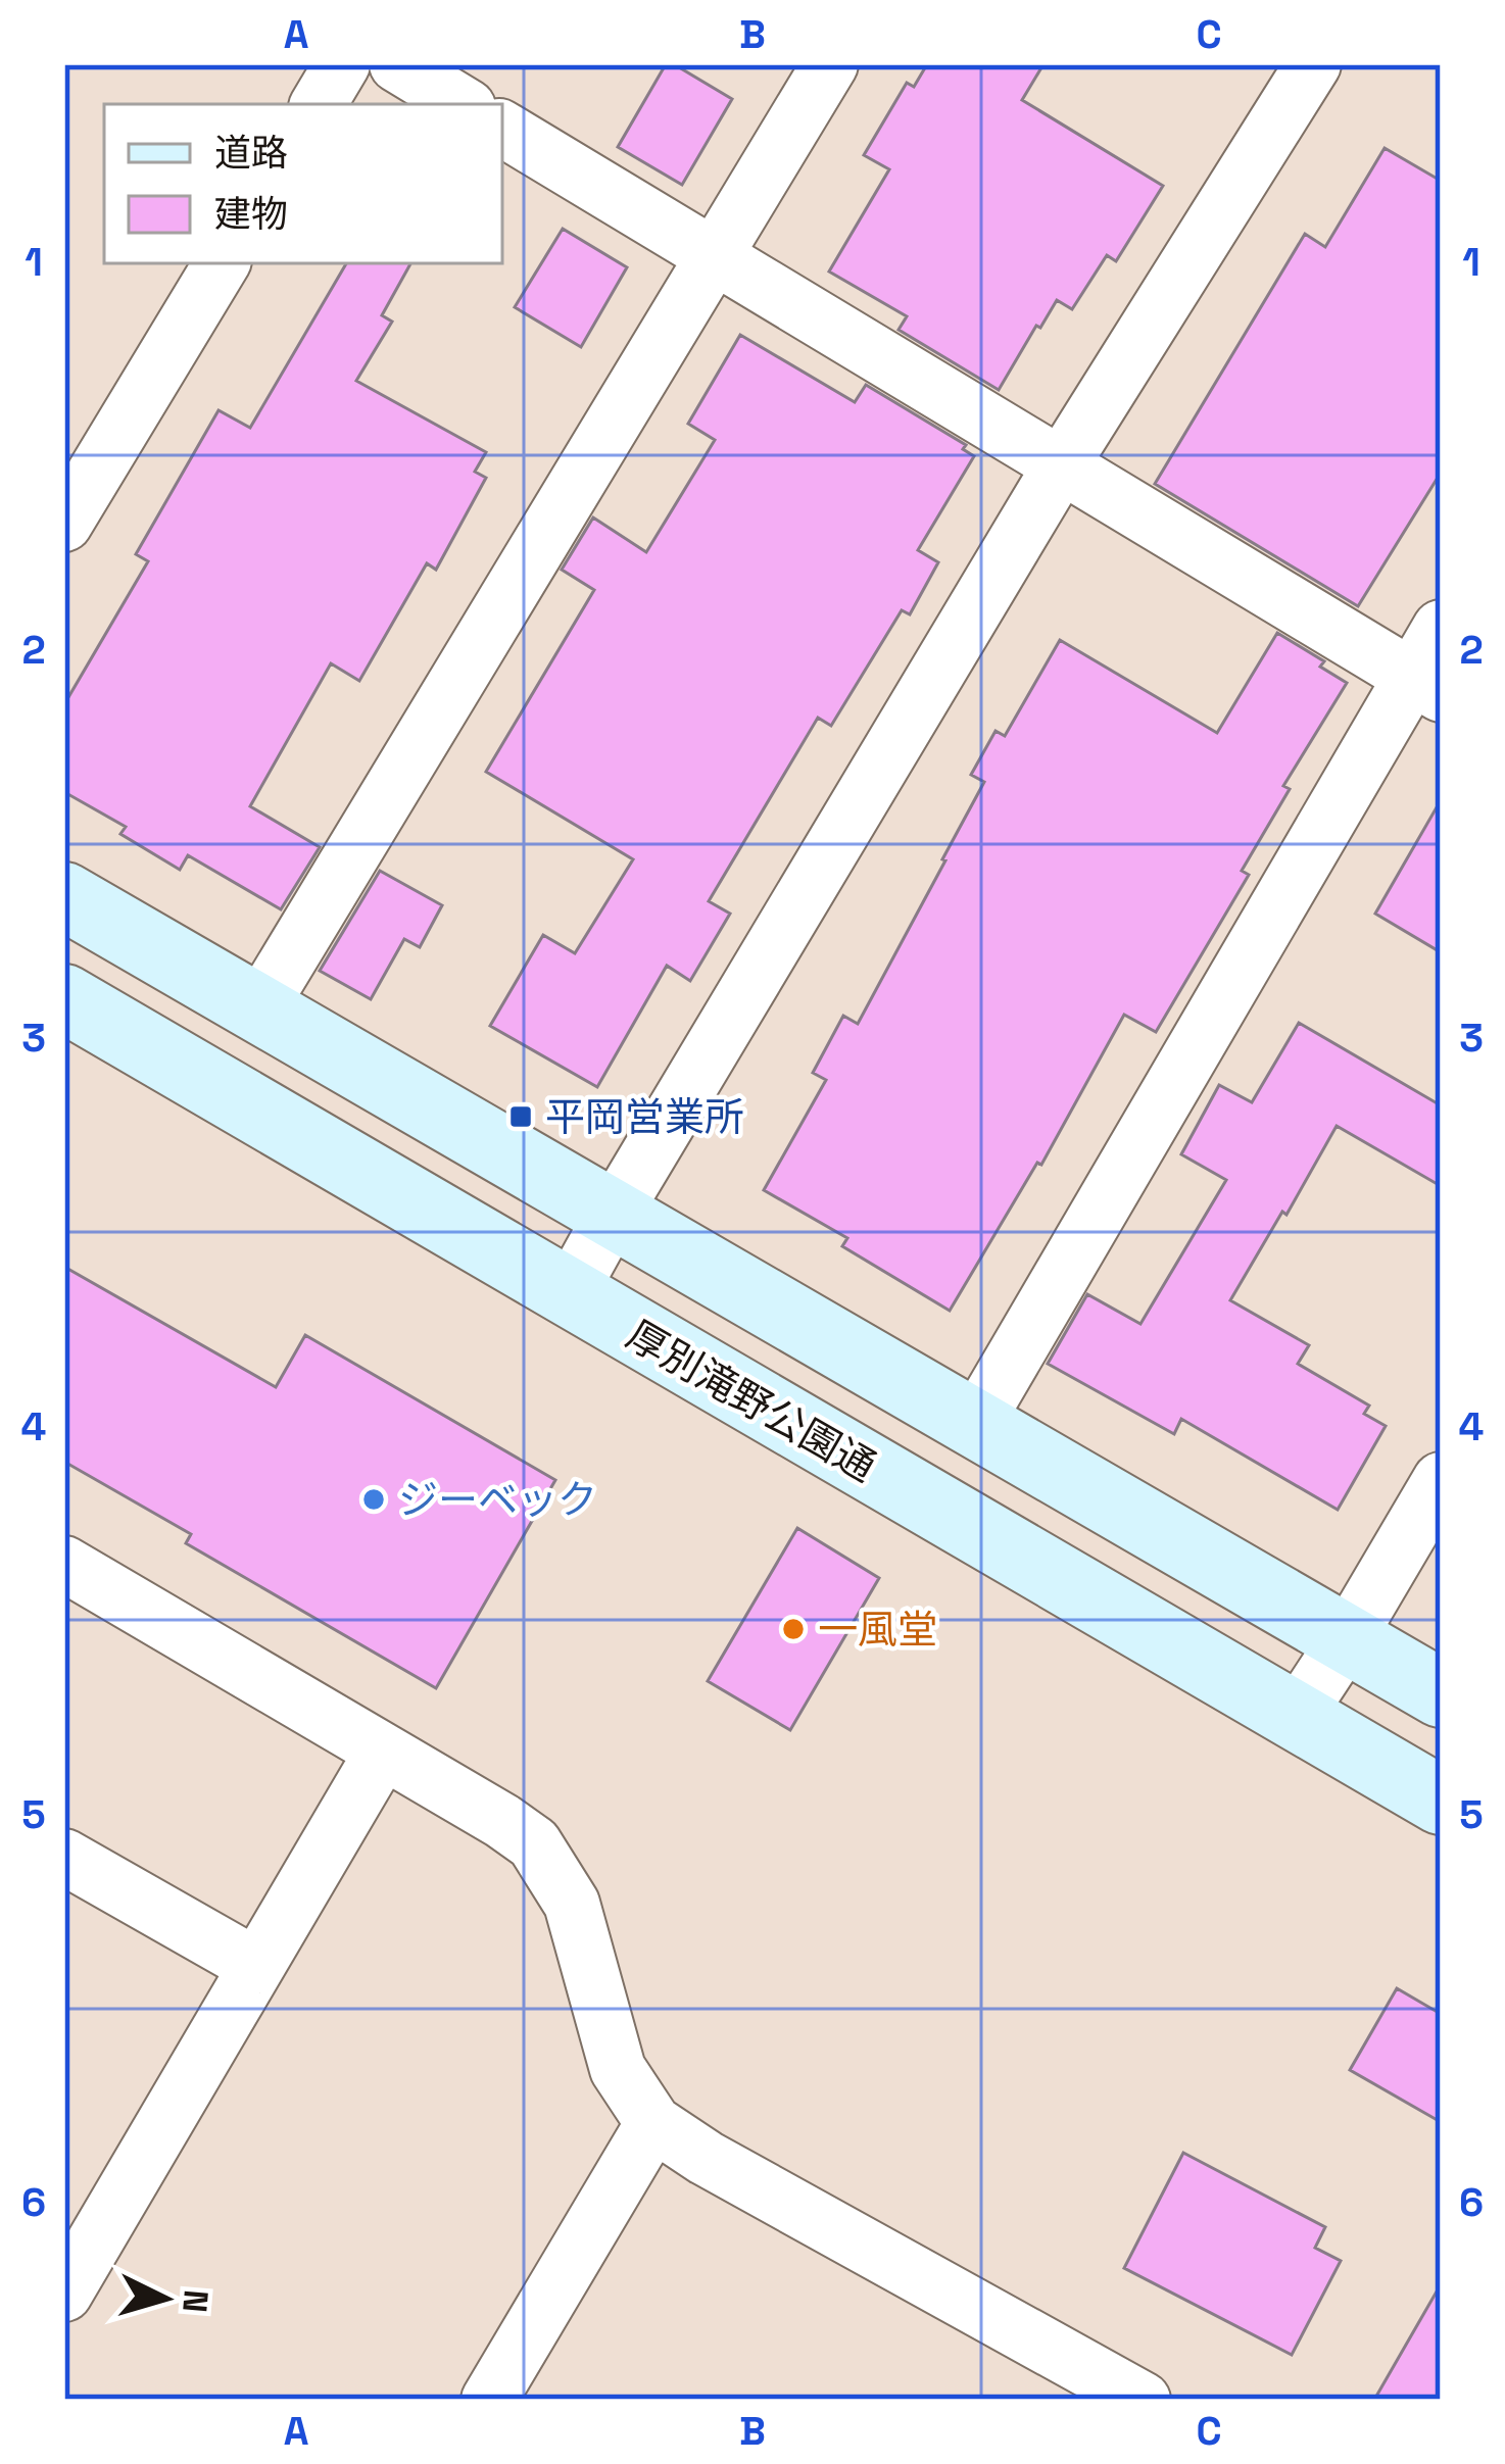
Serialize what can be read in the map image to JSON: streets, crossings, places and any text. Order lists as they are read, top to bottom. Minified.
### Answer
{"streets":{"main road":["厚別滝野公園通"]},"places":{"transit":["平岡営業所"],"other":["ジーベック","一風堂"]},"legend":["道路","建物"],"north":"right","grid":{"columns":["A","B","C"],"rows":["1","2","3","4","5","6"]}}
